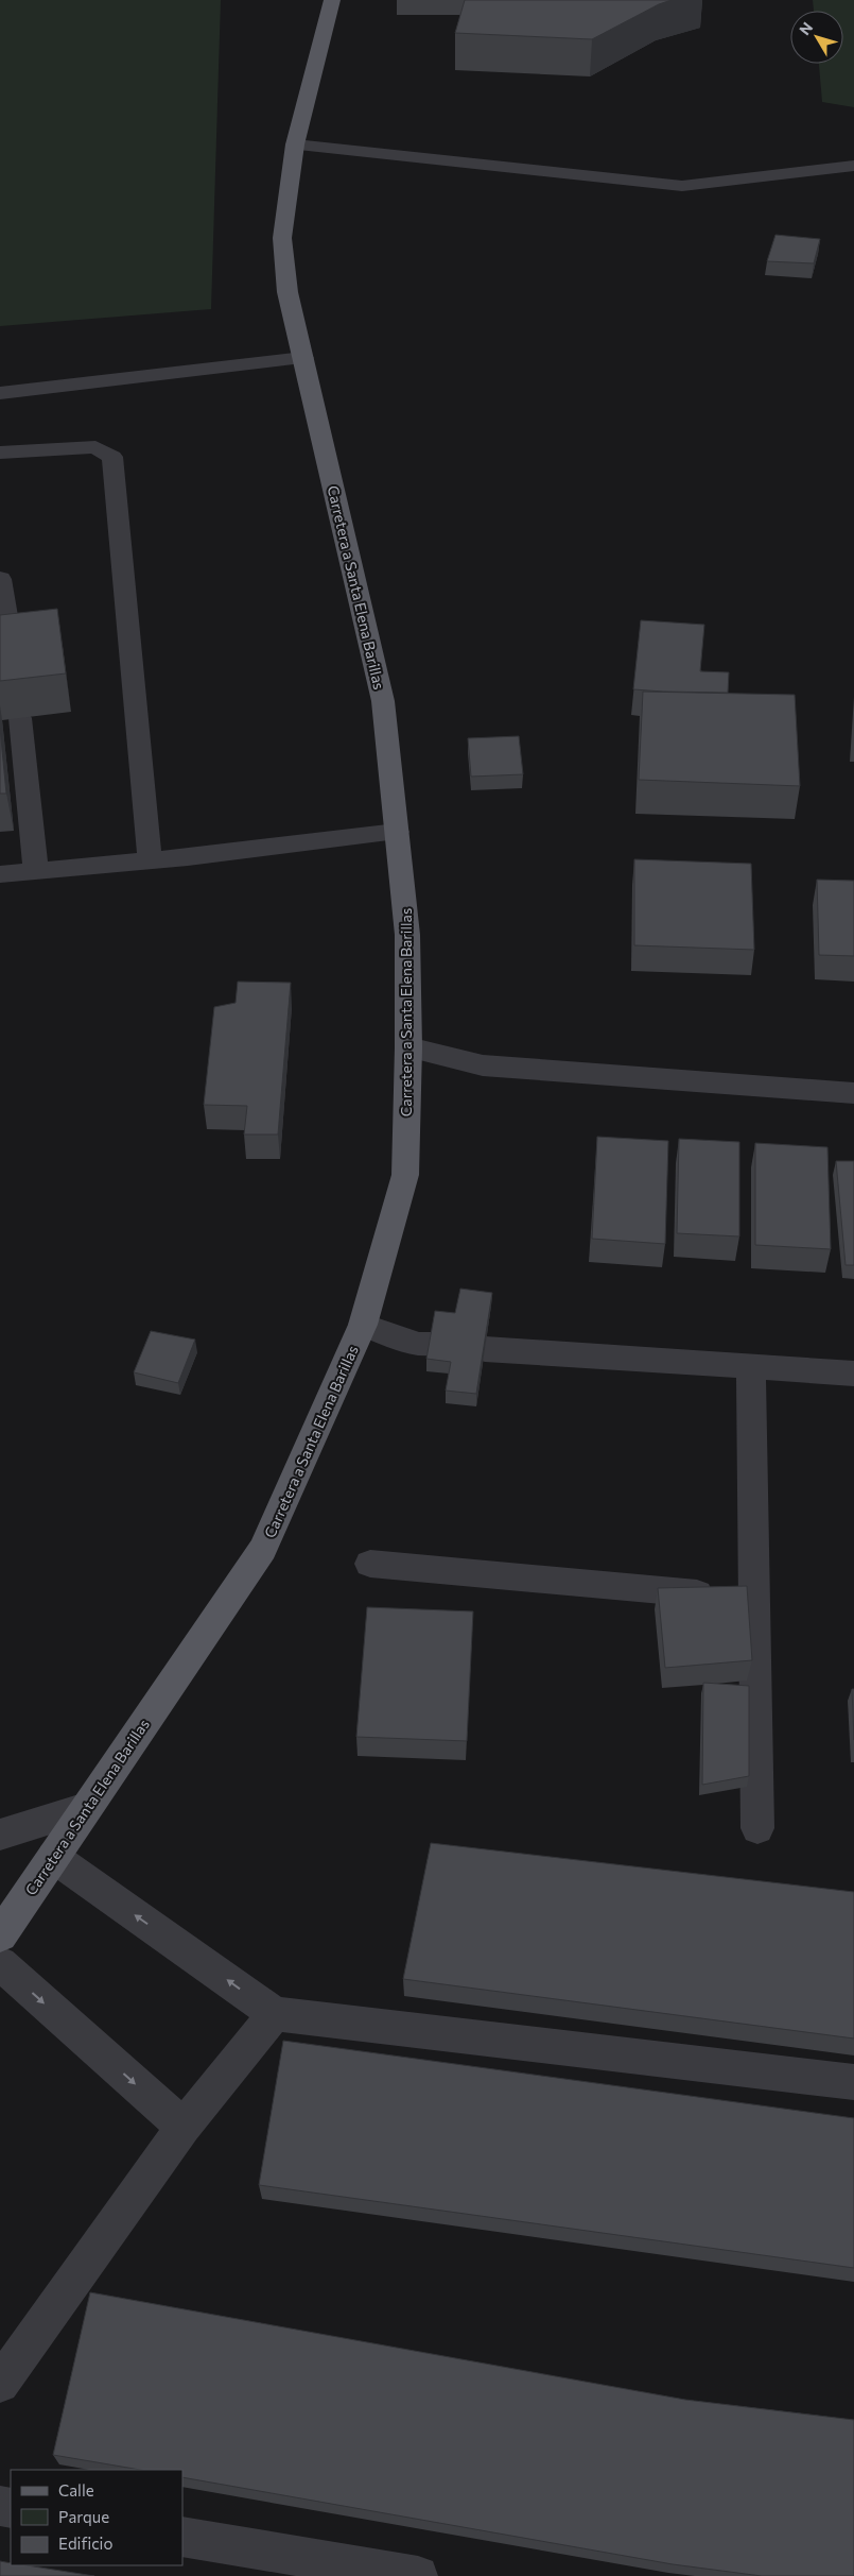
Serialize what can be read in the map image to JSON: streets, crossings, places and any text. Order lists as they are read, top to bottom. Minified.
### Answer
{"streets":{"main road":["Carretera a Santa Elena Barillas"]},"legend":["Calle","Parque","Edificio"],"north":"top left"}
